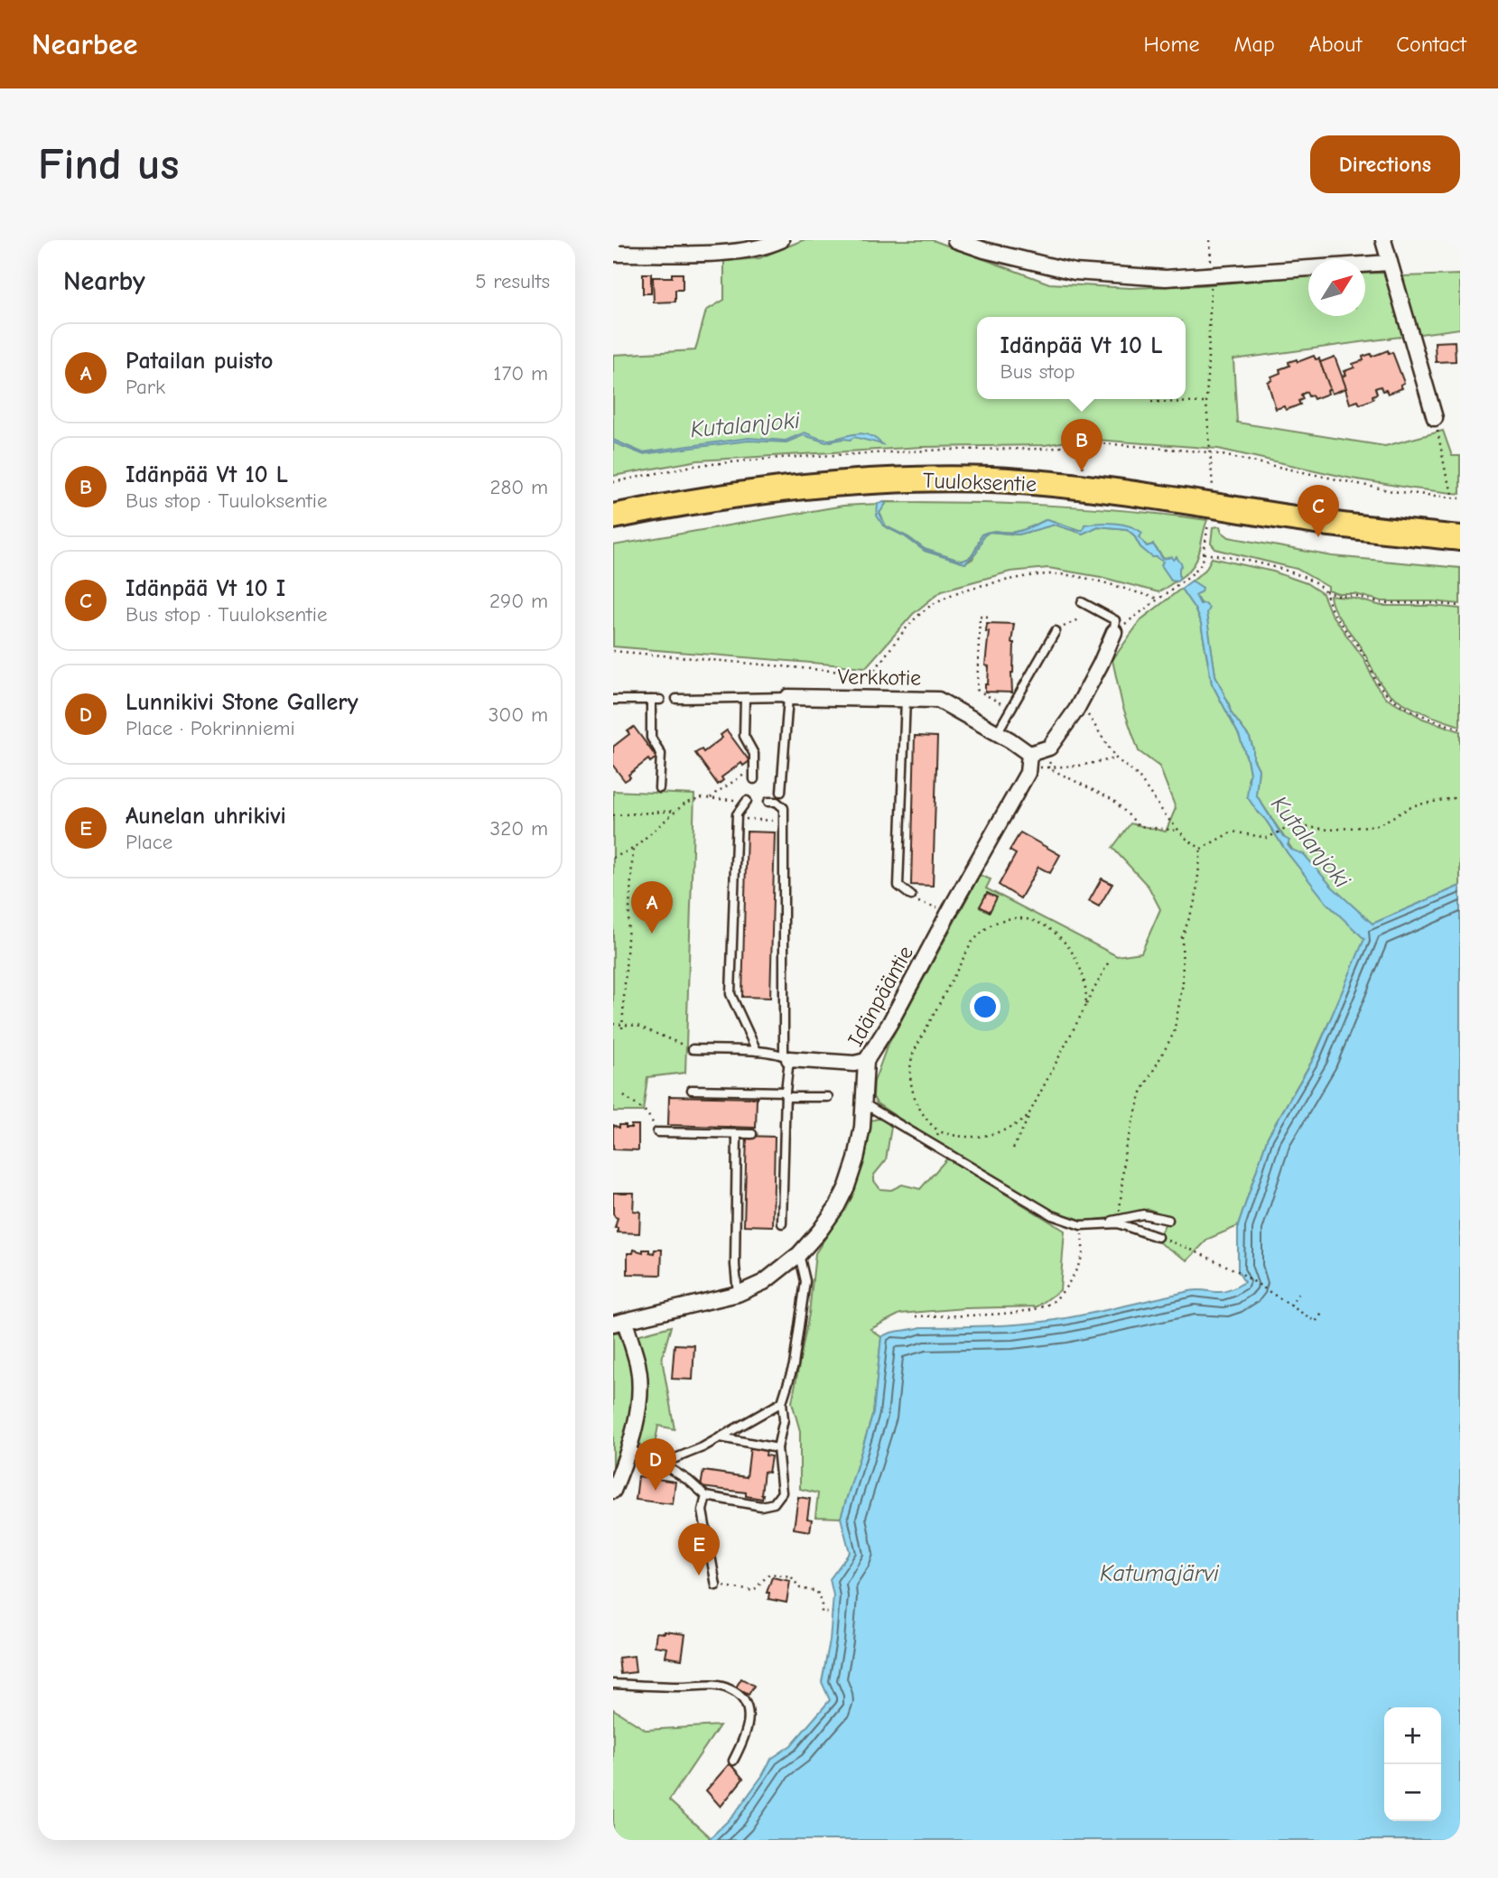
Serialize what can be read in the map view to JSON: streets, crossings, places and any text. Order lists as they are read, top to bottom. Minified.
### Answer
{"streets":{"highway":["Tuuloksentie"],"street":["Verkkotie","Idänpääntie"]},"crossings":[["Verkkotie","Idänpääntie"]],"water":["Kutalanjoki","Katumajärvi"],"north":"top right","page":{"header":"Nearbee","nav":["Home","Map","About","Contact"],"buttons":"Directions","title":"Find us","heading":["Nearby","5 results"],"popup":["Idänpää Vt 10 L","Bus stop"],"list":[{"mark":"A","name":"Patailan puisto","note":"Park","value":"170 m"},{"mark":"B","name":"Idänpää Vt 10 L","note":"Bus stop · Tuuloksentie","value":"280 m"},{"mark":"C","name":"Idänpää Vt 10 I","note":"Bus stop · Tuuloksentie","value":"290 m"},{"mark":"D","name":"Lunnikivi Stone Gallery","note":"Place · Pokrinniemi","value":"300 m"},{"mark":"E","name":"Aunelan uhrikivi","note":"Place","value":"320 m"}],"pins":["B","C","A","D","E"],"map_buttons":["+","−"]}}
